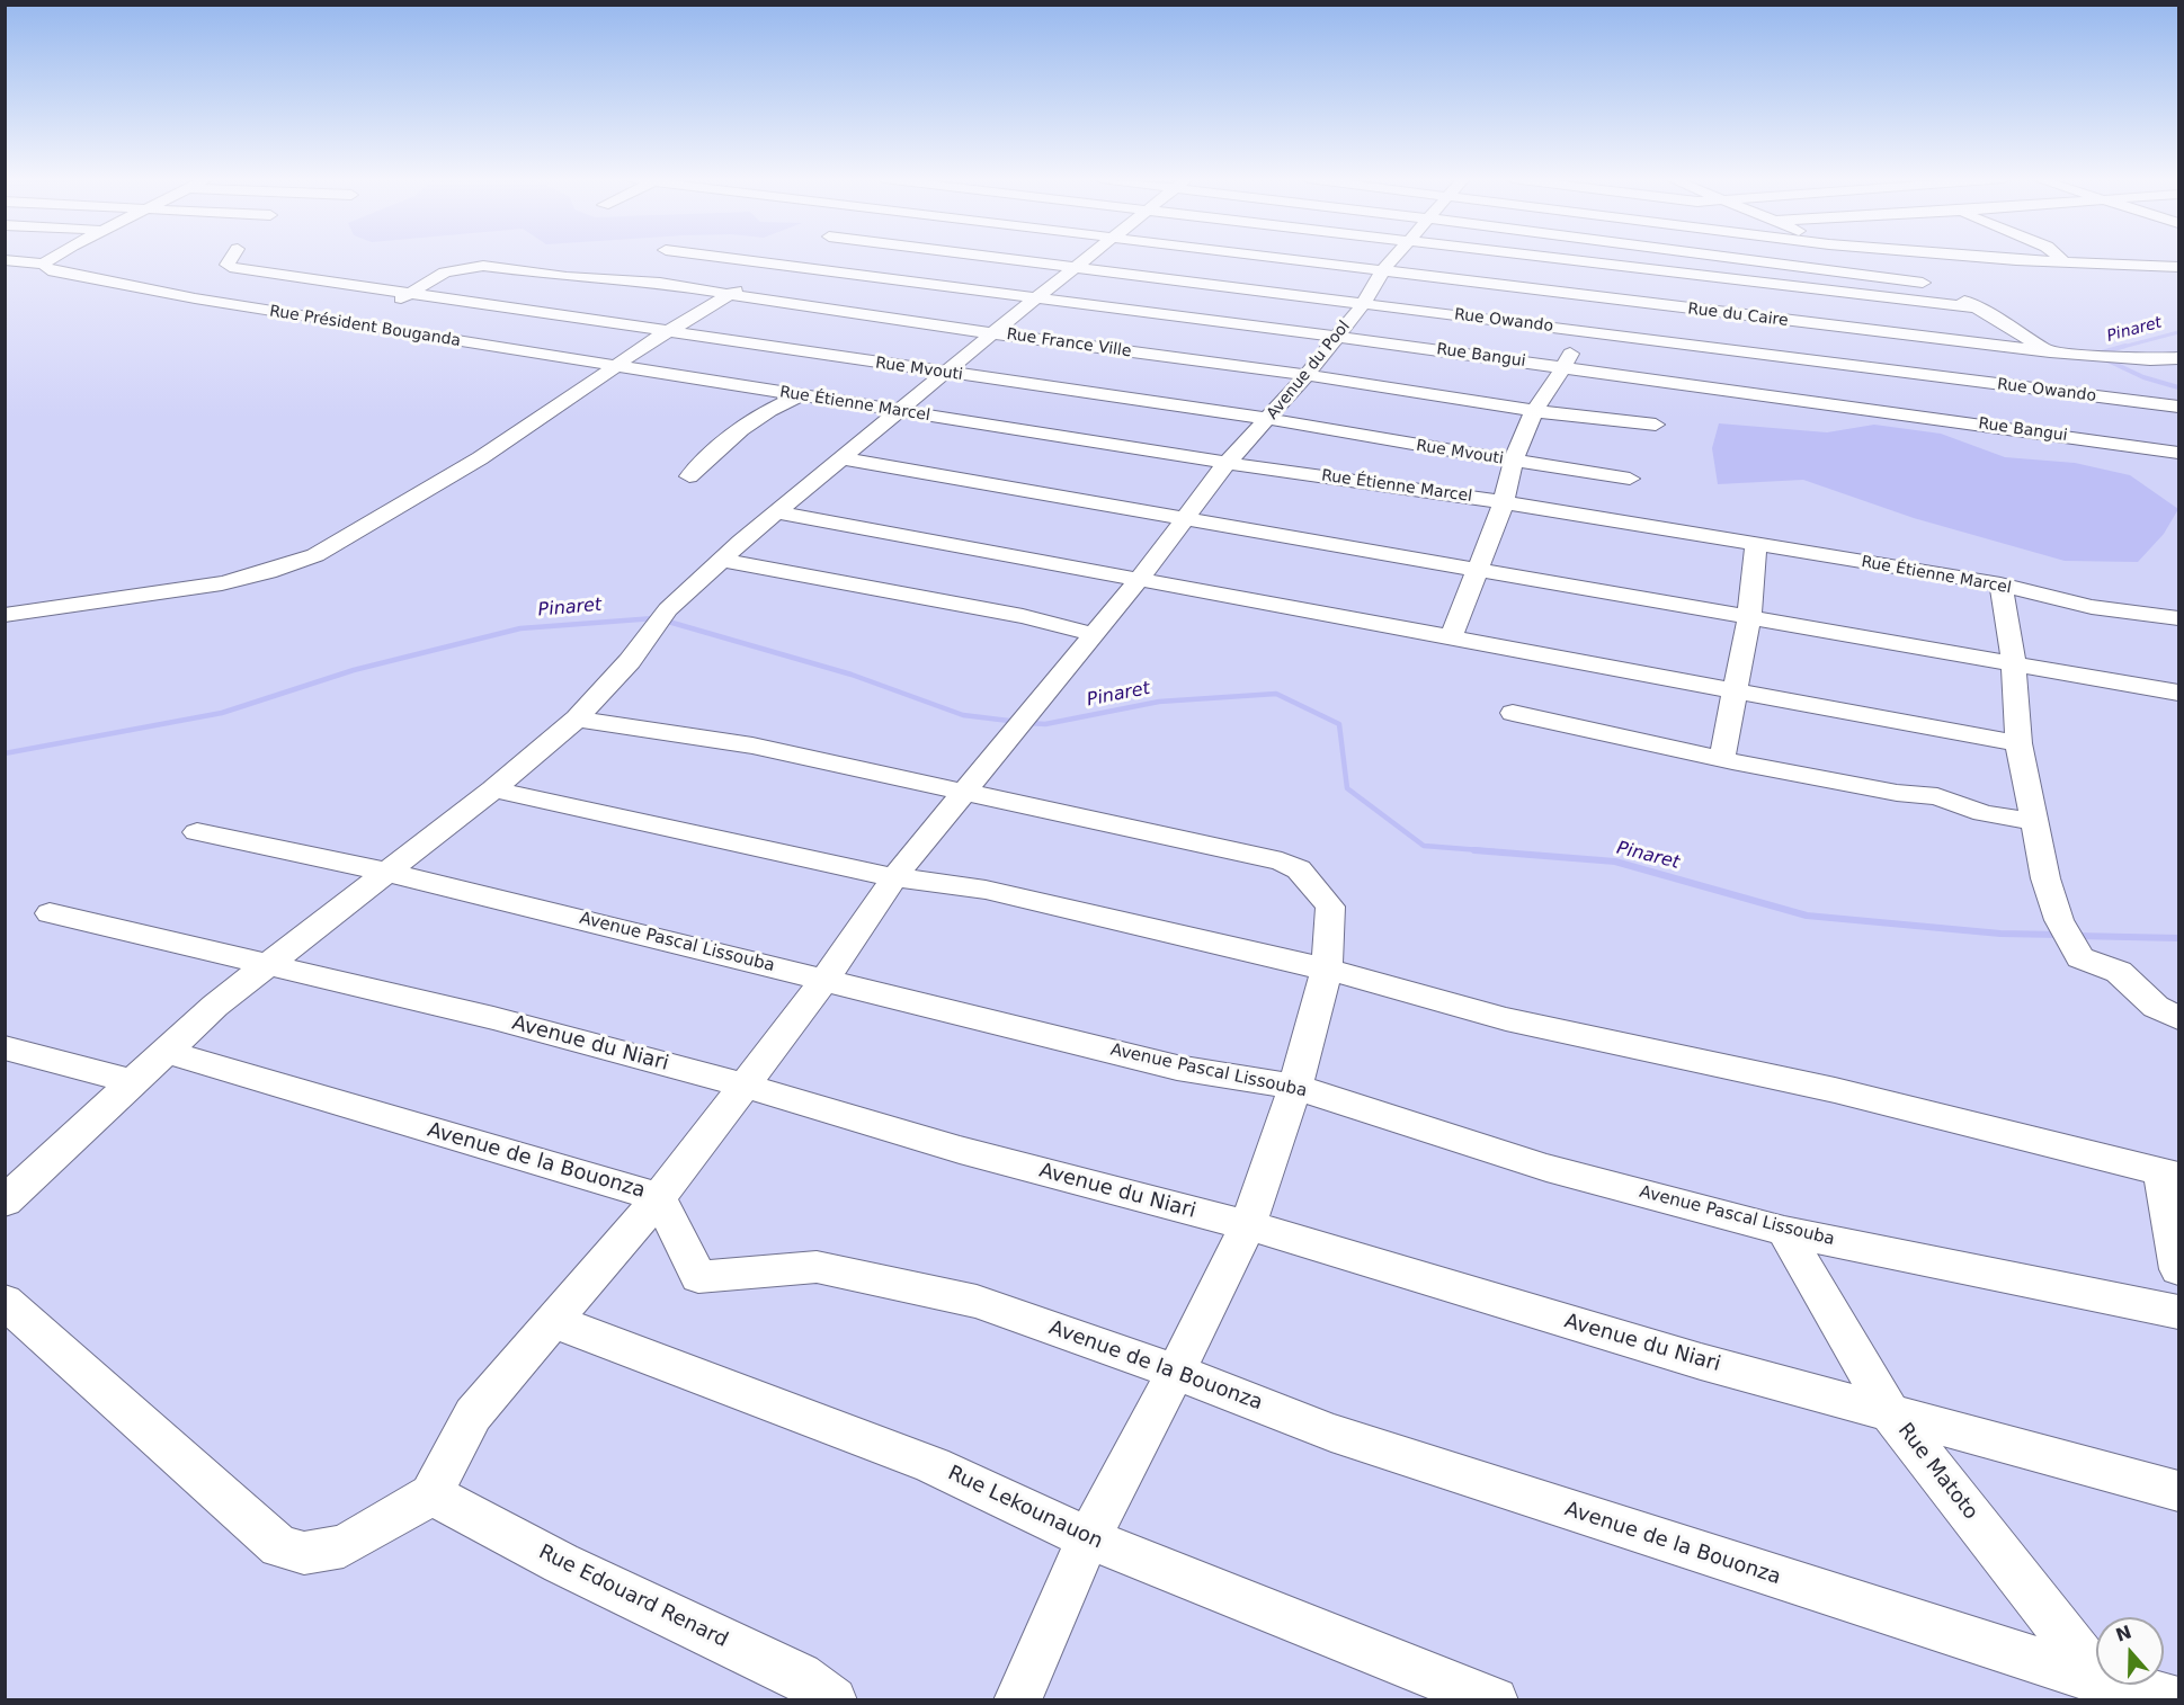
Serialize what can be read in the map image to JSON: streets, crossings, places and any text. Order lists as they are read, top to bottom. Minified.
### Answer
{"streets":{"street":["Rue du Caire","Rue Owando","Rue Président Bouganda","Rue France Ville","Rue Bangui","Rue Mvouti","Avenue du Pool","Rue Étienne Marcel","Avenue Pascal Lissouba","Avenue du Niari","Avenue de la Bouonza","Rue Matoto","Rue Lekounauon","Rue Edouard Renard"]},"crossings":[["Rue du Caire","Rue Owando"],["Rue du Caire","Avenue du Pool"],["Rue Owando","Avenue du Pool"],["Rue Président Bouganda","Rue France Ville"],["Rue Président Bouganda","Rue Étienne Marcel"],["Rue France Ville","Rue Mvouti"],["Rue France Ville","Avenue du Pool"],["Rue Bangui","Avenue du Pool"],["Rue Mvouti","Avenue du Pool"],["Avenue du Pool","Rue Étienne Marcel"],["Avenue du Pool","Avenue Pascal Lissouba"],["Avenue du Pool","Avenue du Niari"],["Avenue du Pool","Avenue de la Bouonza"],["Avenue du Pool","Rue Lekounauon"],["Avenue du Pool","Rue Edouard Renard"],["Avenue Pascal Lissouba","Rue Matoto"],["Avenue du Niari","Rue Matoto"],["Avenue de la Bouonza","Rue Matoto"]],"water":["Pinaret"],"north":"top"}
